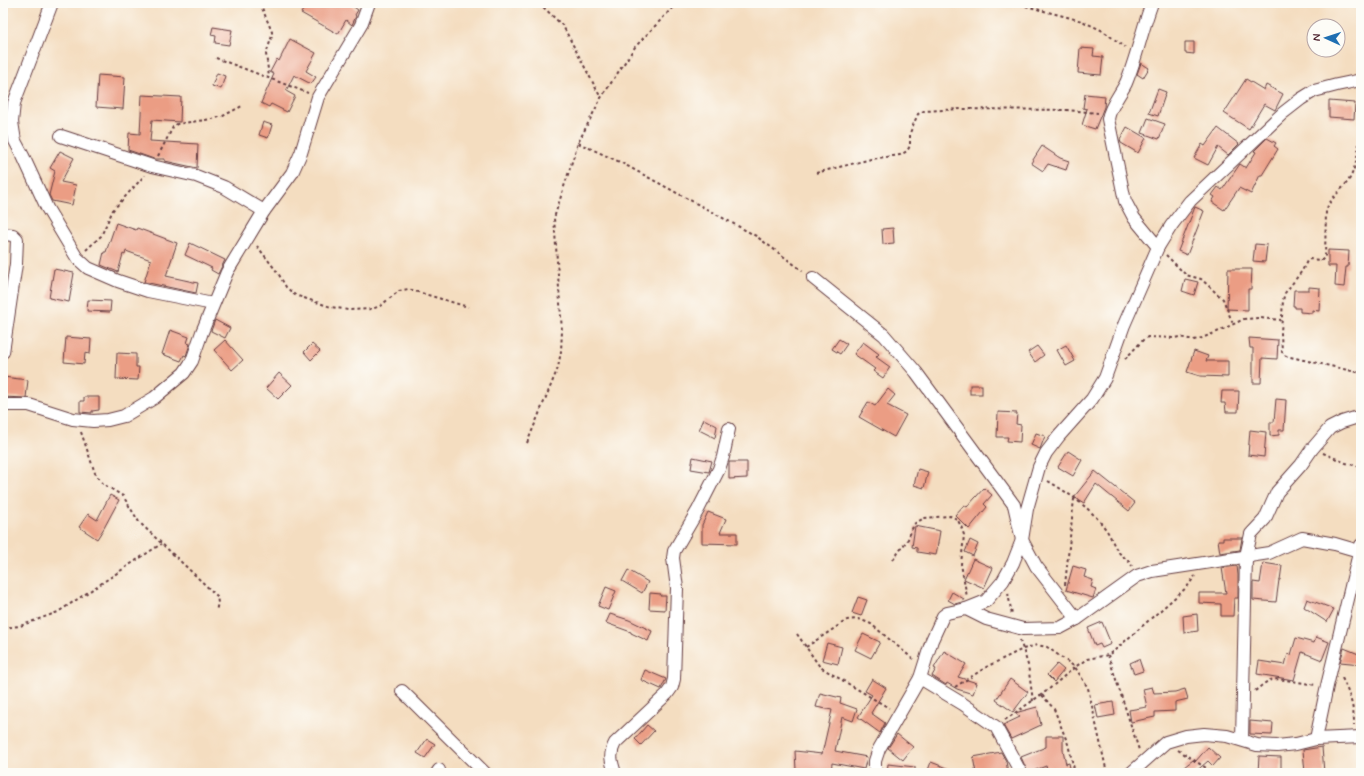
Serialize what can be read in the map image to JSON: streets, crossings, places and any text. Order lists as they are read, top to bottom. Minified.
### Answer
{"north":"left"}
